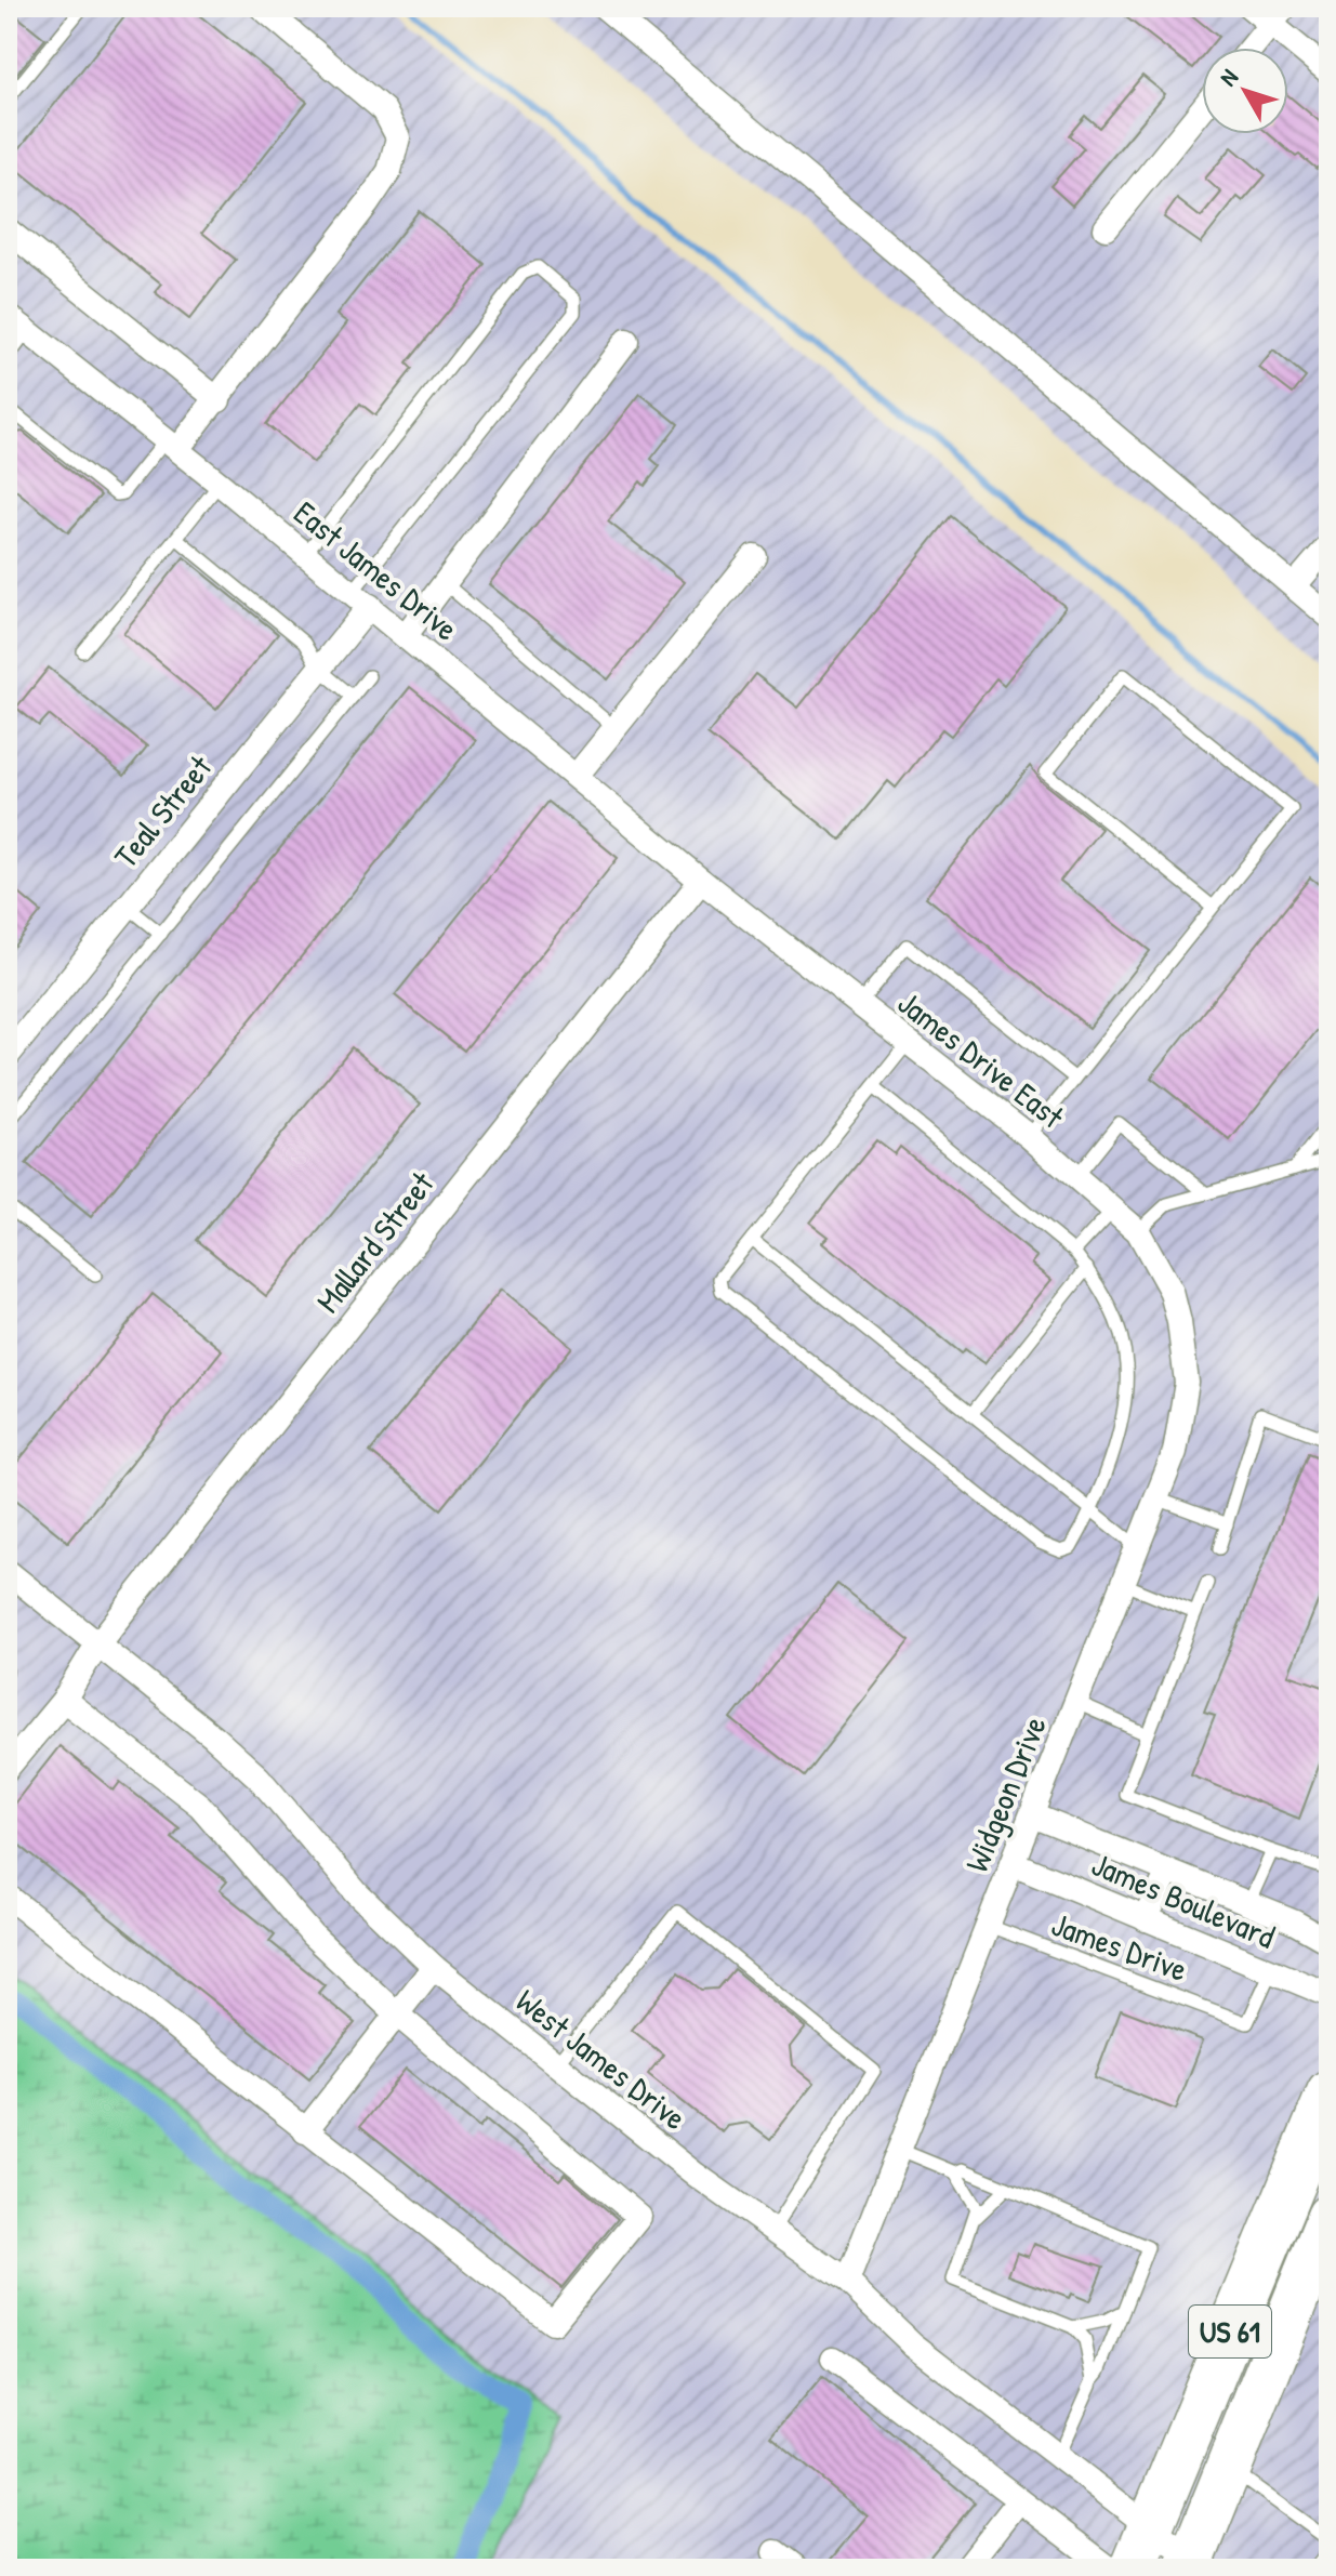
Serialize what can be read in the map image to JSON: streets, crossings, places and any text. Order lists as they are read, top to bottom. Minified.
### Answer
{"streets":{"highway":["US 61"],"street":["East James Drive","Teal Street","James Drive East","Mallard Street","Widgeon Drive","James Boulevard","West James Drive"],"lane":["James Drive"]},"crossings":[["East James Drive","Teal Street"],["East James Drive","James Drive East"],["East James Drive","Mallard Street"],["James Drive East","Mallard Street"],["James Drive East","Widgeon Drive"],["Mallard Street","West James Drive"],["Widgeon Drive","James Boulevard"],["Widgeon Drive","James Drive"],["Widgeon Drive","West James Drive"],["James Boulevard","James Drive"],["West James Drive","US 61"]],"north":"top left"}
